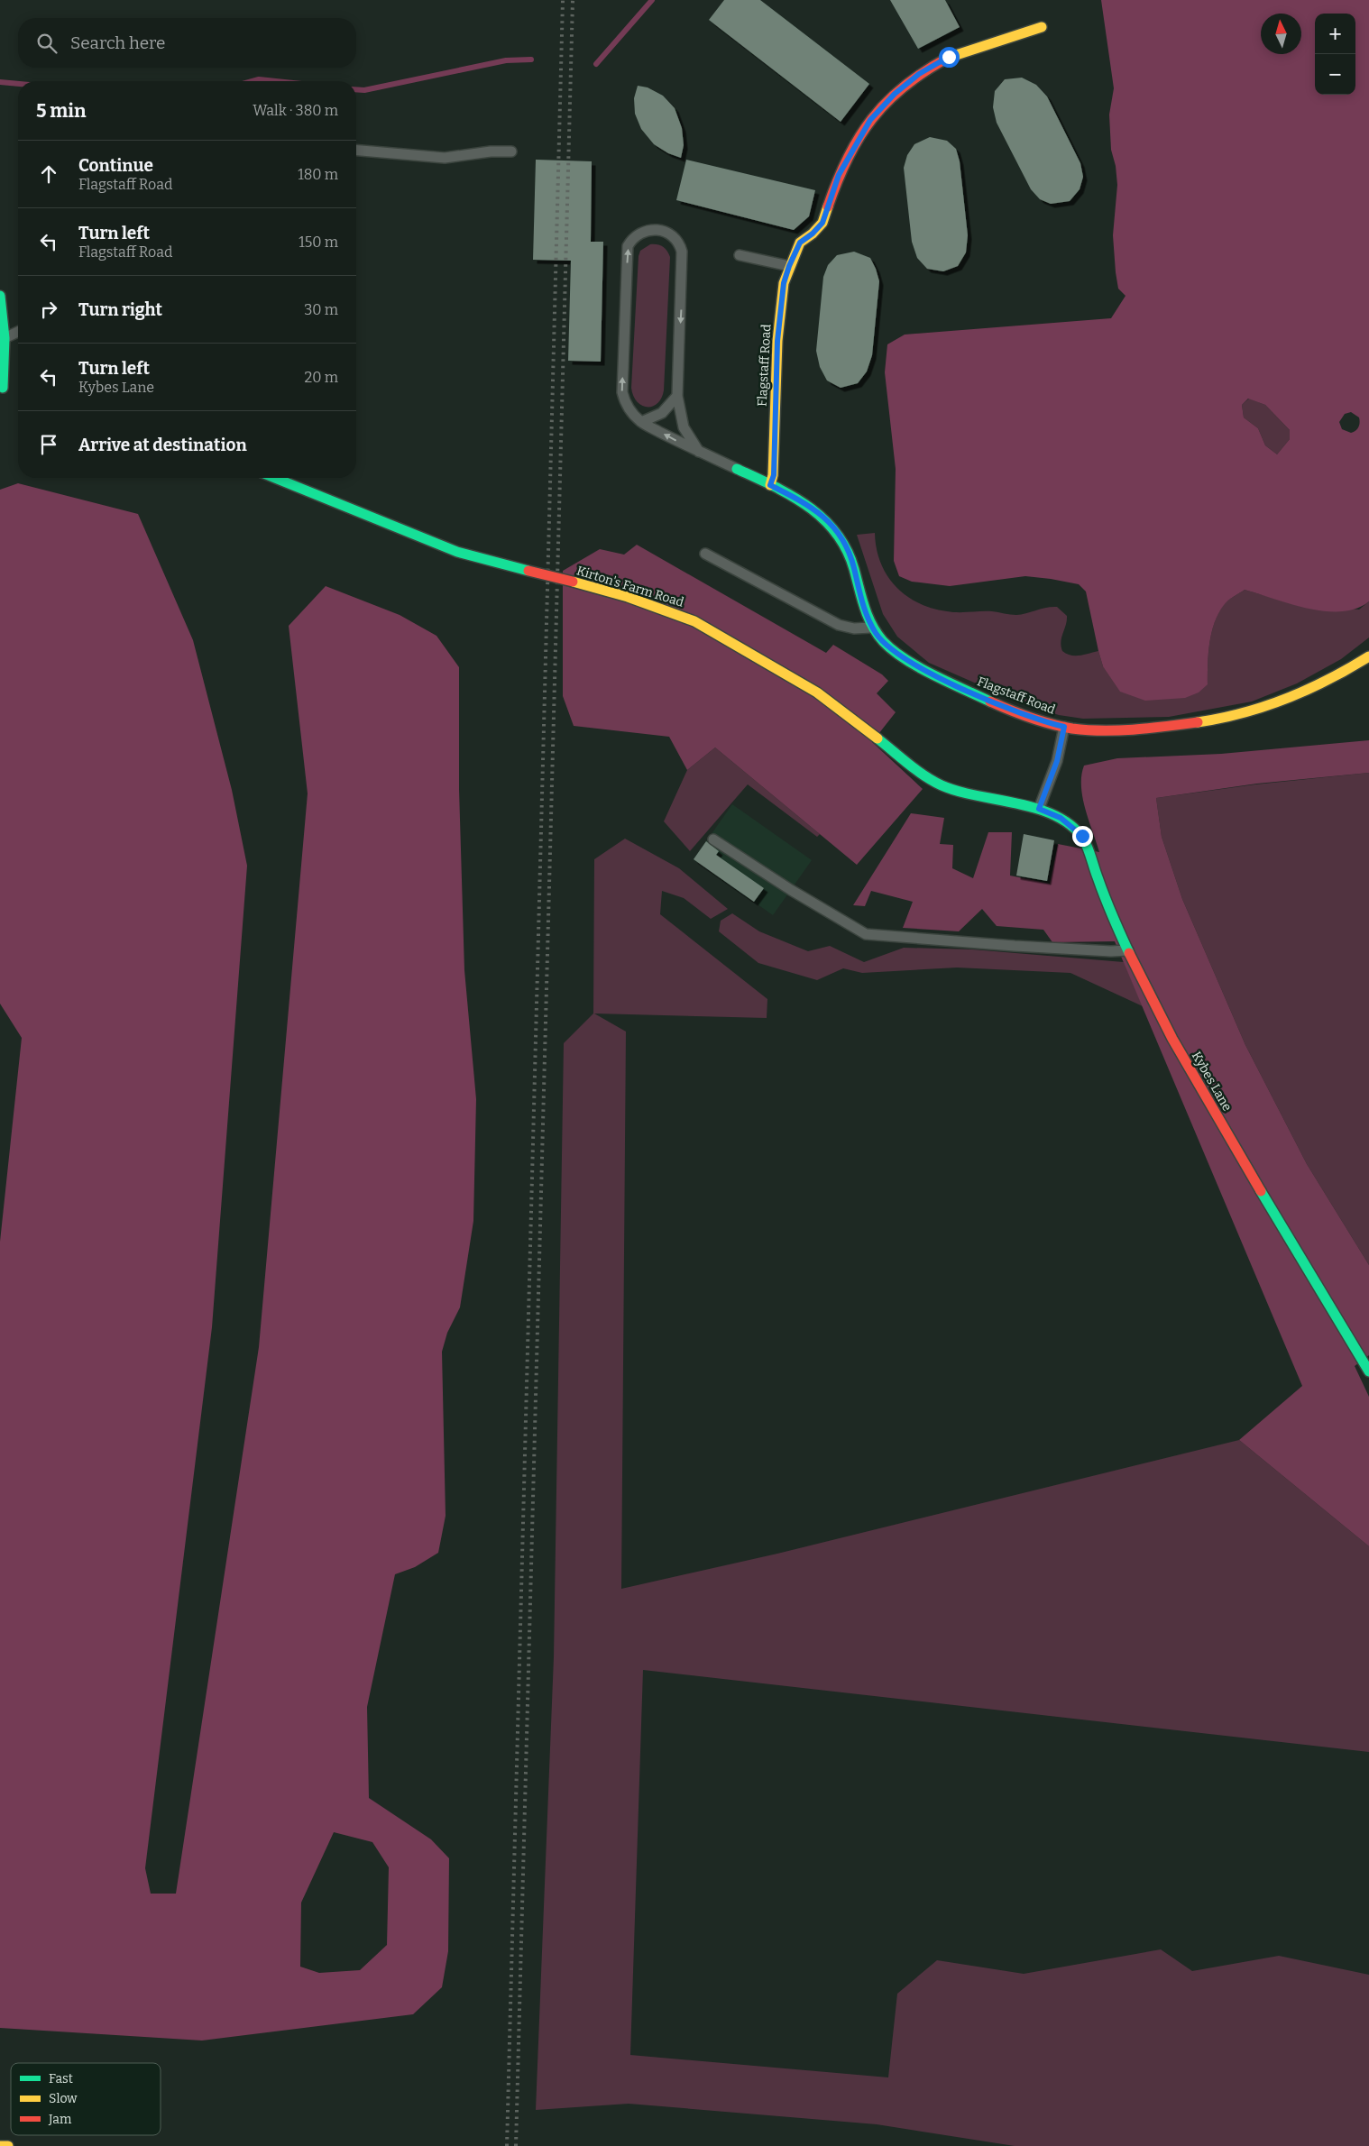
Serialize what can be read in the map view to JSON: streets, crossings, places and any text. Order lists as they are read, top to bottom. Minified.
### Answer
{"streets":{"main road":["Flagstaff Road","Kirton's Farm Road","Kybes Lane"]},"crossings":[["Kirton's Farm Road","Kybes Lane"]],"legend":["Fast","Slow","Jam"],"north":"top","page":{"map_buttons":["+","−"],"search":"Search here","heading":["5 min","Walk · 380 m"],"list":[["Continue","Flagstaff Road","180 m"],["Turn left","Flagstaff Road","150 m"],["Turn right","30 m"],["Turn left","Kybes Lane","20 m"],"Arrive at destination"]}}
